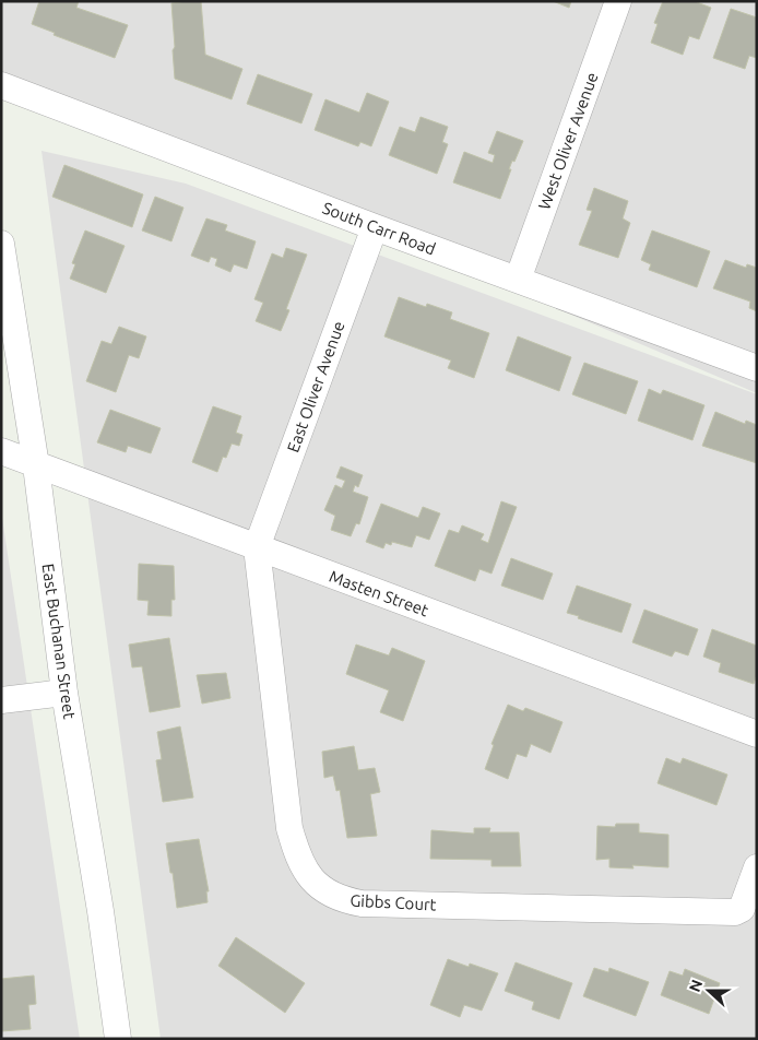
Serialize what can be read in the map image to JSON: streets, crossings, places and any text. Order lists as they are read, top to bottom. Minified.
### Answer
{"streets":{"street":["West Oliver Avenue","South Carr Road","East Oliver Avenue","Masten Street","East Buchanan Street","Gibbs Court"]},"crossings":[["West Oliver Avenue","South Carr Road"],["South Carr Road","East Oliver Avenue"],["East Oliver Avenue","Masten Street"],["East Oliver Avenue","Gibbs Court"],["Masten Street","East Buchanan Street"],["Masten Street","Gibbs Court"]],"north":"left"}
